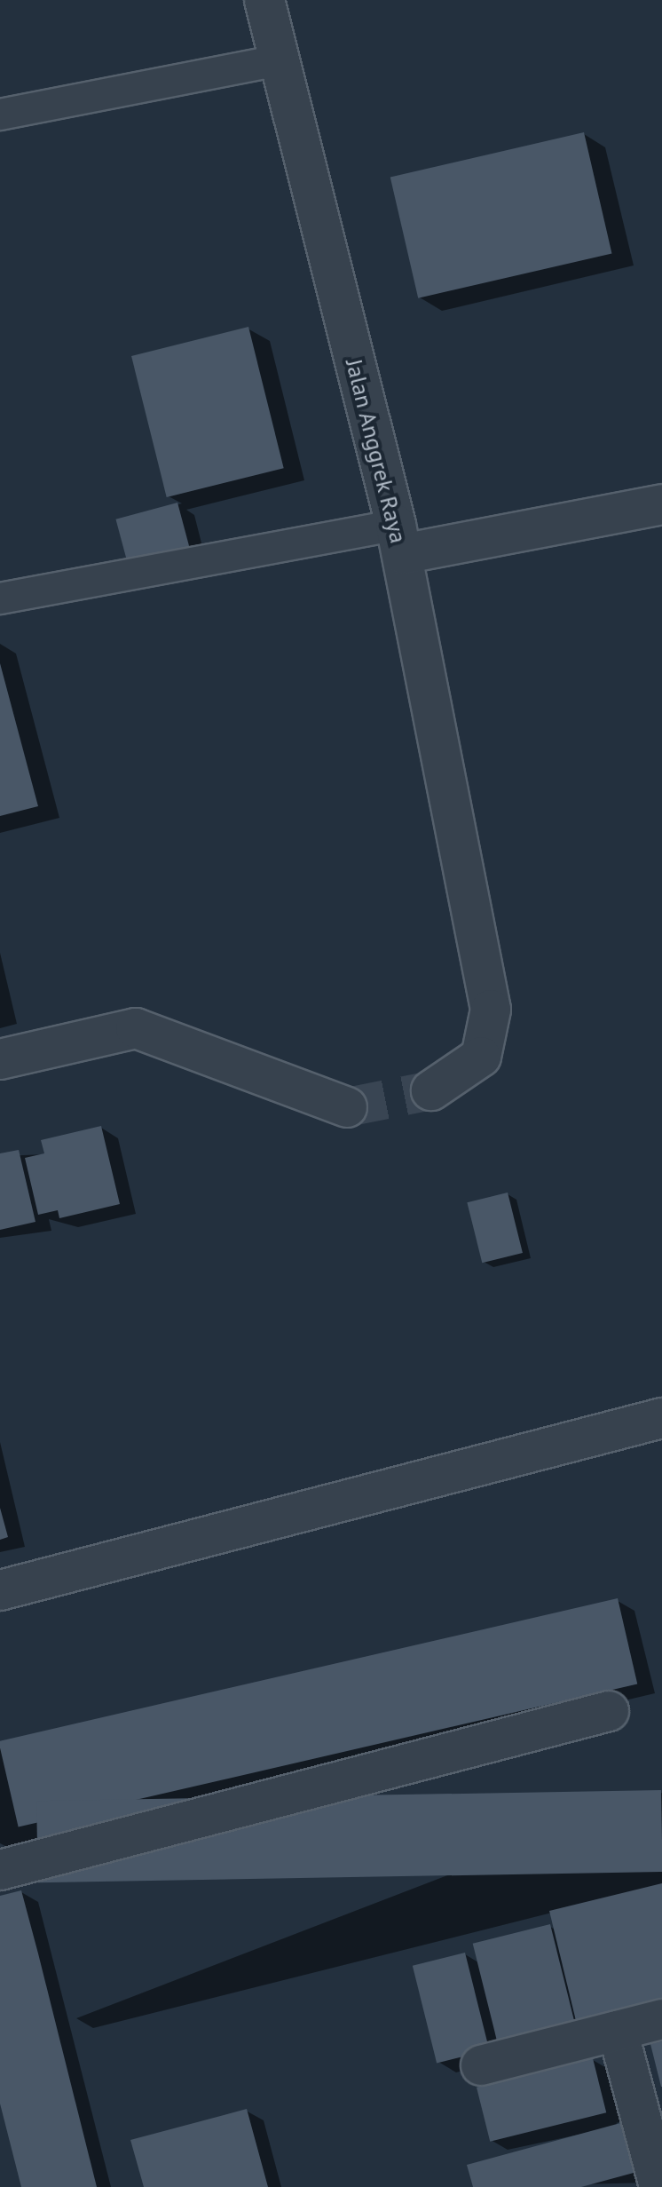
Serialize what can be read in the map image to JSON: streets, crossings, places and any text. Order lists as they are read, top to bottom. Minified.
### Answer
{"streets":{"street":["Jalan Anggrek Raya"]}}
